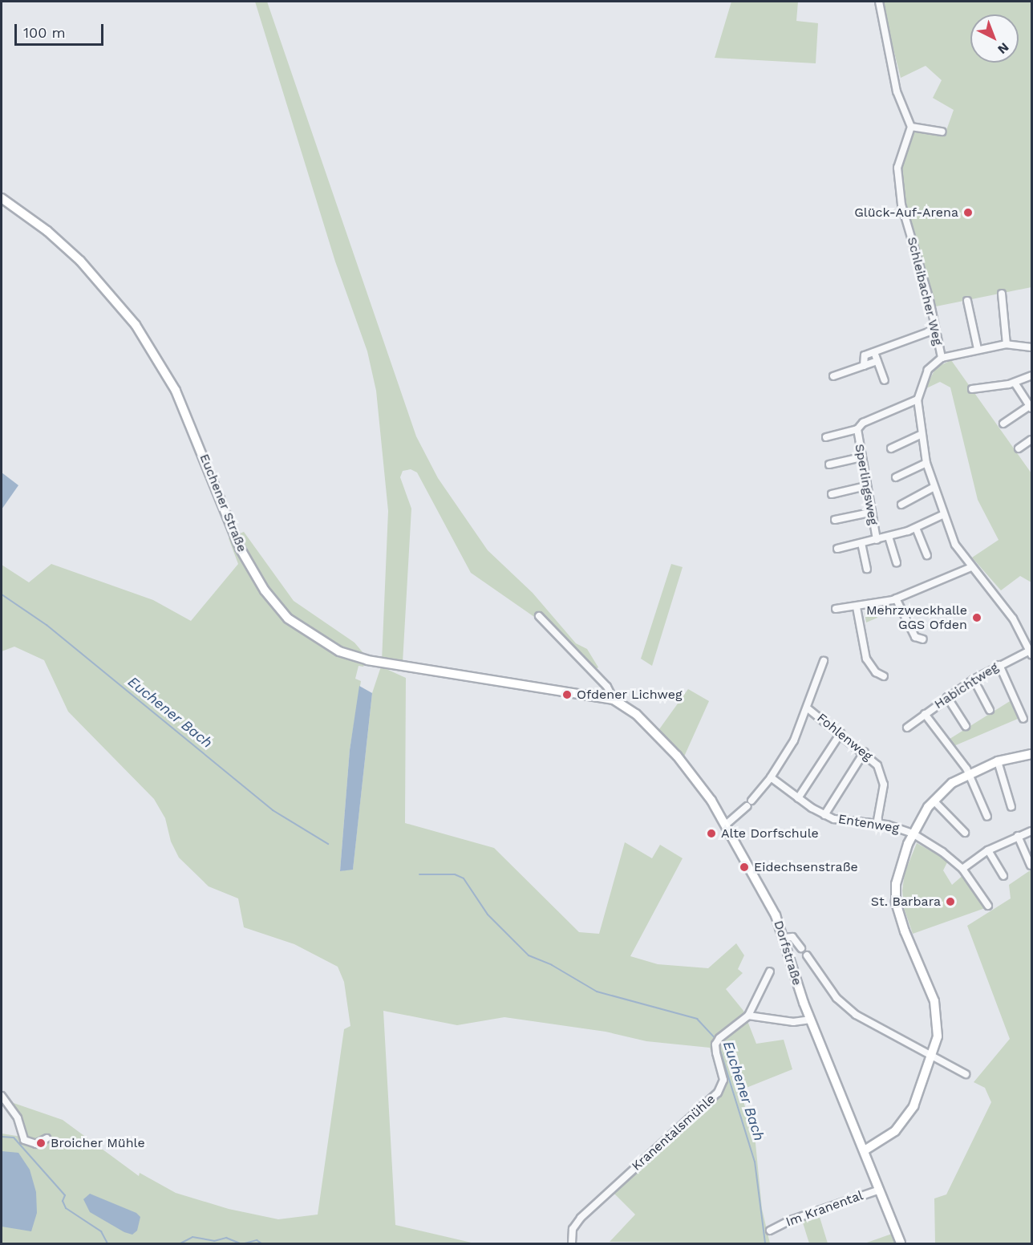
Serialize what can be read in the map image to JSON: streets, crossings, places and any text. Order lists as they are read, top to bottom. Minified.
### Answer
{"streets":{"main road":["Euchener Straße","Dorfstraße"],"street":["Schleibacher Weg","Sperlingsweg","Habichtweg","Fohlenweg","Entenweg","Kranentalsmühle","Im Kranental"]},"crossings":[["Euchener Straße","Dorfstraße"],["Fohlenweg","Entenweg"],["Dorfstraße","Im Kranental"]],"water":["Euchener Bach"],"places":["Glück-Auf-Arena","Mehrzweckhalle GGS Ofden","Ofdener Lichweg","Alte Dorfschule","Eidechsenstraße","St. Barbara","Broicher Mühle"],"scale_bar":"100 m","north":"bottom right"}
